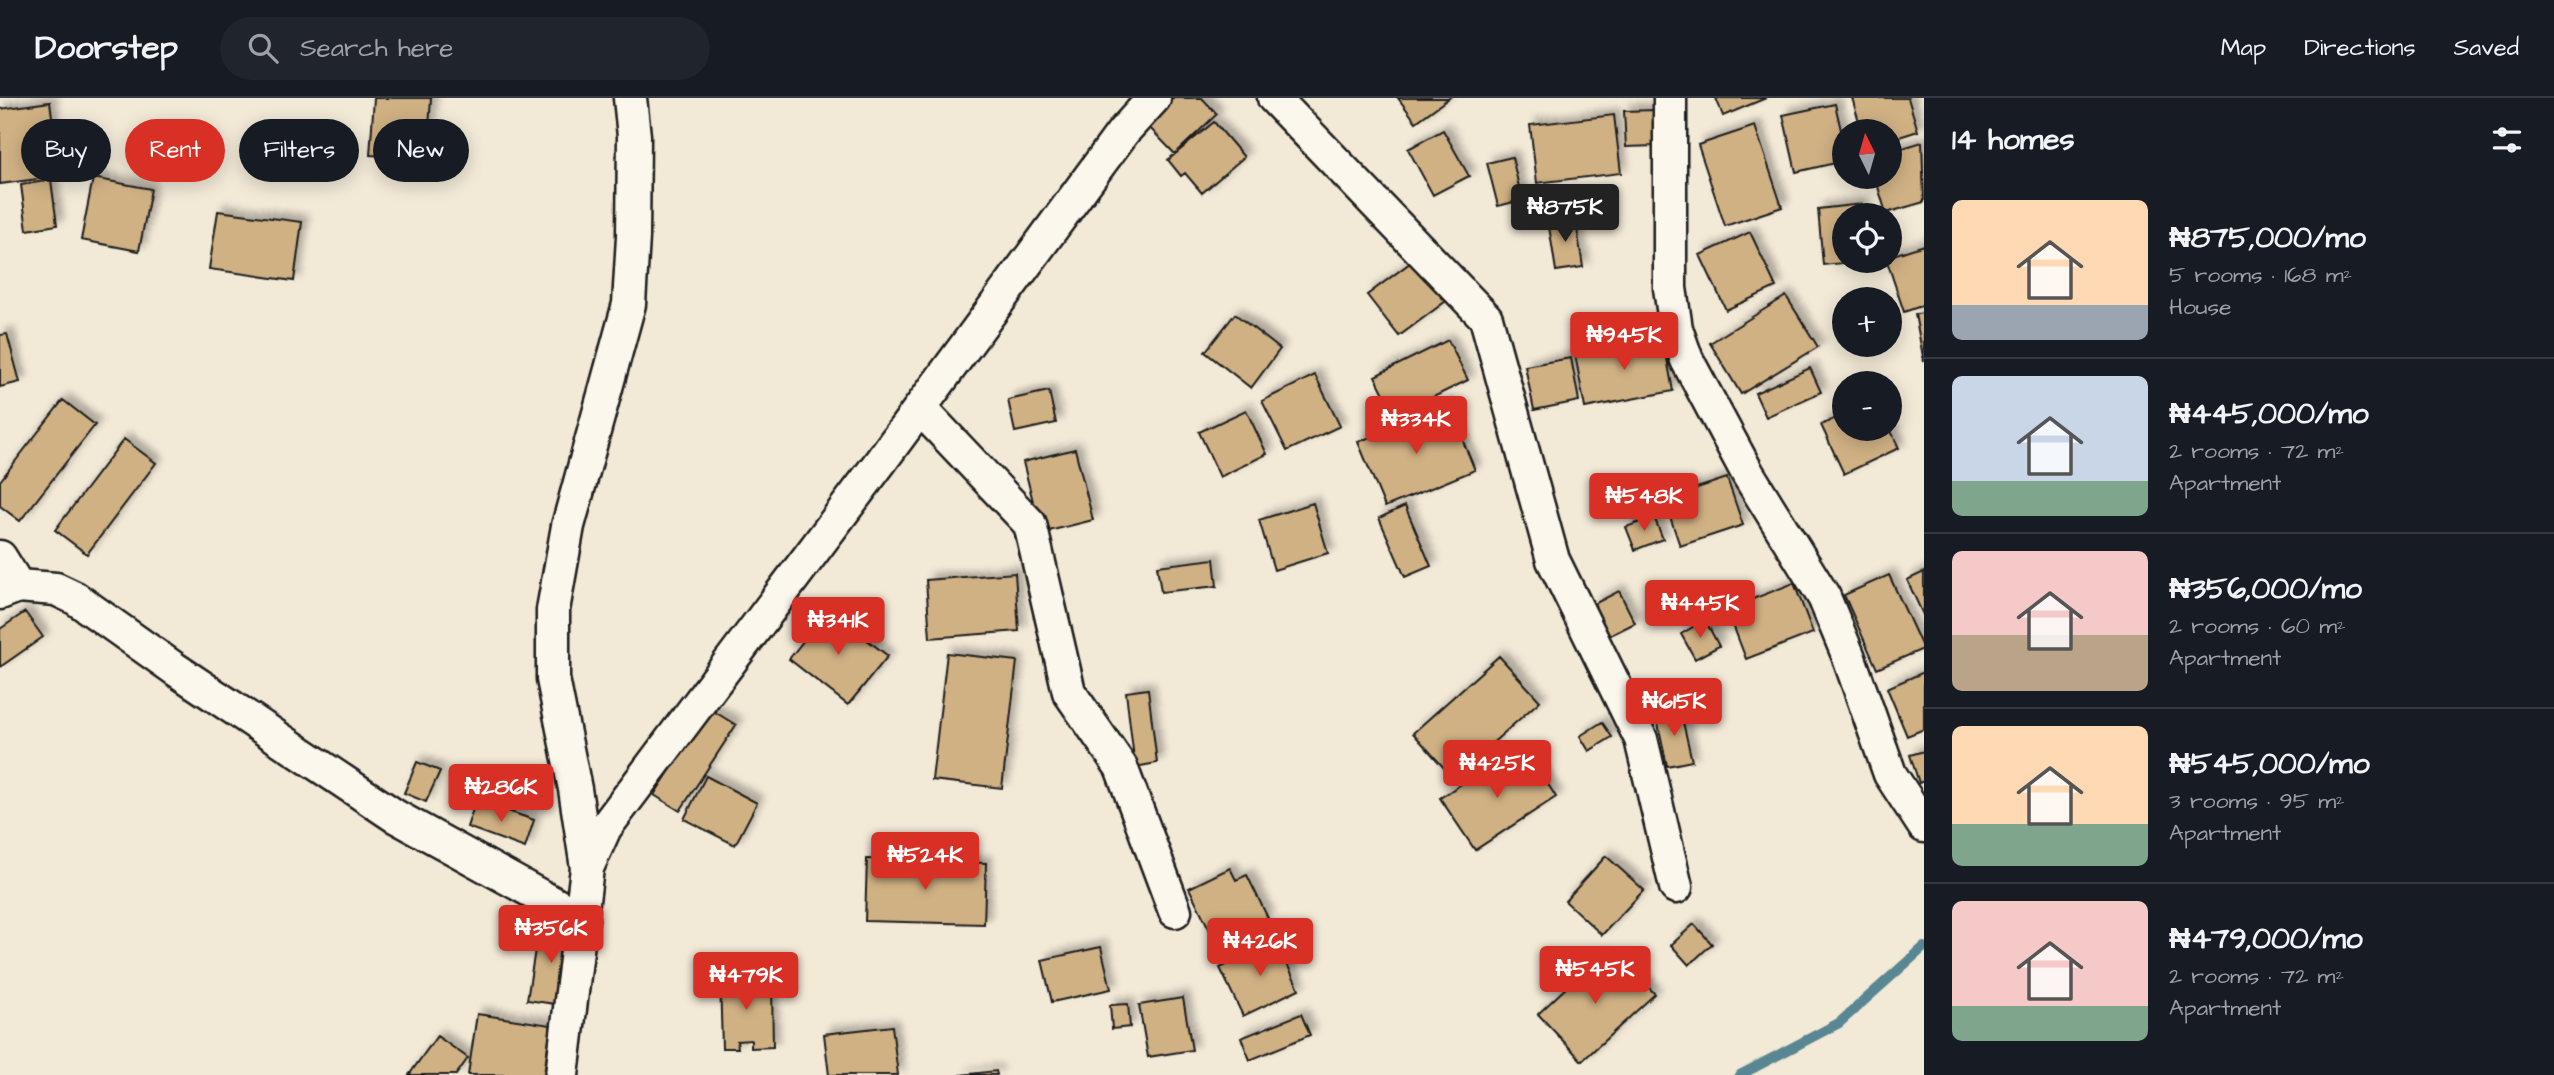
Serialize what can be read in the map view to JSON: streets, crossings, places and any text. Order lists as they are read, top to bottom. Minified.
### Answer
{"north":"top","page":{"header":"Doorstep","search":"Search here","nav":["Map","Directions","Saved"],"heading":"14 homes","map_buttons":["+","−"],"chip":["Buy","Rent","Filters","New"],"list":[{"name":"₦875,000/mo","note":"5 rooms · 168 m² · House"},{"name":"₦445,000/mo","note":"2 rooms · 72 m² · Apartment"},{"name":"₦356,000/mo","note":"2 rooms · 60 m² · Apartment"},{"name":"₦545,000/mo","note":"3 rooms · 95 m² · Apartment"},{"name":"₦479,000/mo","note":"2 rooms · 72 m² · Apartment"}],"price":["₦875K","₦945K","₦334K","₦548K","₦445K","₦341K","₦615K","₦425K","₦286K","₦524K","₦356K","₦426K","₦545K","₦479K"]}}
